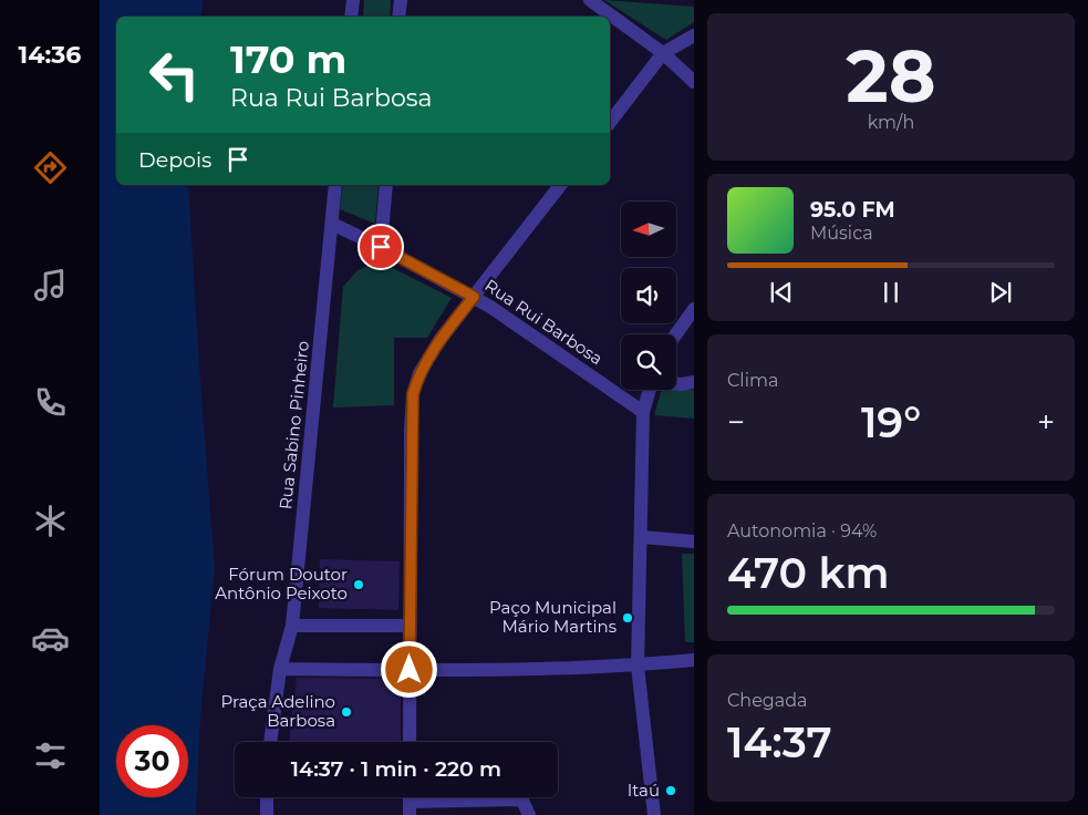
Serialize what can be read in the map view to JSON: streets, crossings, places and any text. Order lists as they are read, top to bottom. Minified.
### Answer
{"streets":{"street":["Rua Rui Barbosa","Rua Sabino Pinheiro"]},"crossings":[["Rua Rui Barbosa","Rua Sabino Pinheiro"]],"places":["Fórum Doutor Antônio Peixoto","Paço Municipal Mário Martins","Praça Adelino Barbosa","Itaú"],"north":"left","page":{"tabs":"14:36","tile":[["28","km/h"],"Clima",["Autonomia · 94%","470 km"],["Chegada","14:37"]],"turn":["170 m","Rua Rui Barbosa"],"then":"Depois","song":["95.0 FM","Música"],"heat":["−","19°","+"],"limit":"30","trip":"14:37 · 1 min · 220 m"}}
